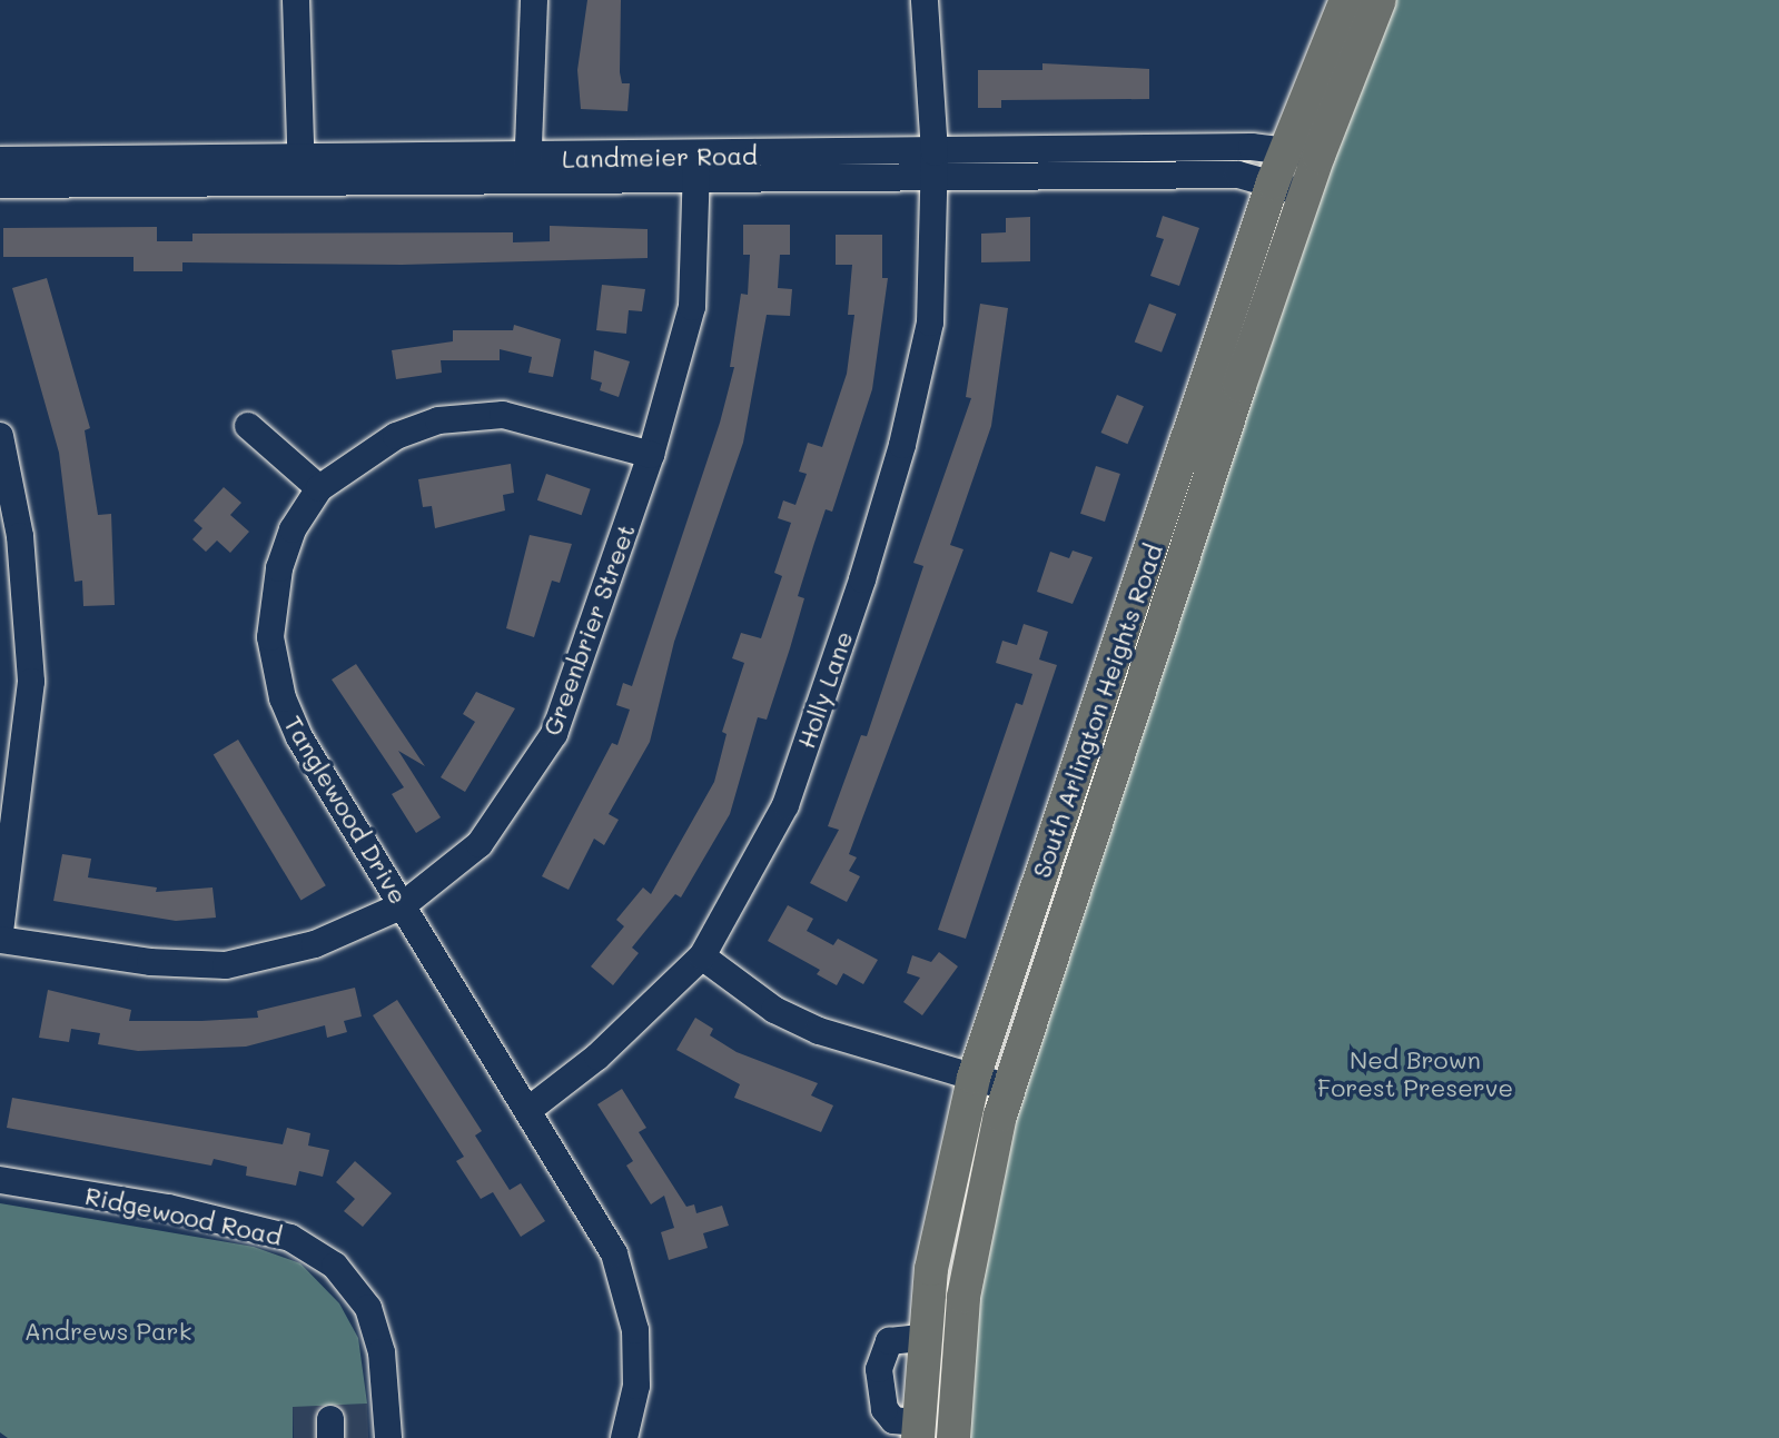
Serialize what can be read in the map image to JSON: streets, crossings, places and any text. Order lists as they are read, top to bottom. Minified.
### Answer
{"streets":{"main road":["South Arlington Heights Road"],"street":["Landmeier Road","Greenbrier Street","Holly Lane","Tanglewood Drive","Ridgewood Road"]},"crossings":[["Landmeier Road","Greenbrier Street"],["Landmeier Road","Holly Lane"],["Landmeier Road","South Arlington Heights Road"],["Greenbrier Street","Tanglewood Drive"],["Holly Lane","Tanglewood Drive"]],"parks":["Ned Brown Forest Preserve","Andrews Park"]}
